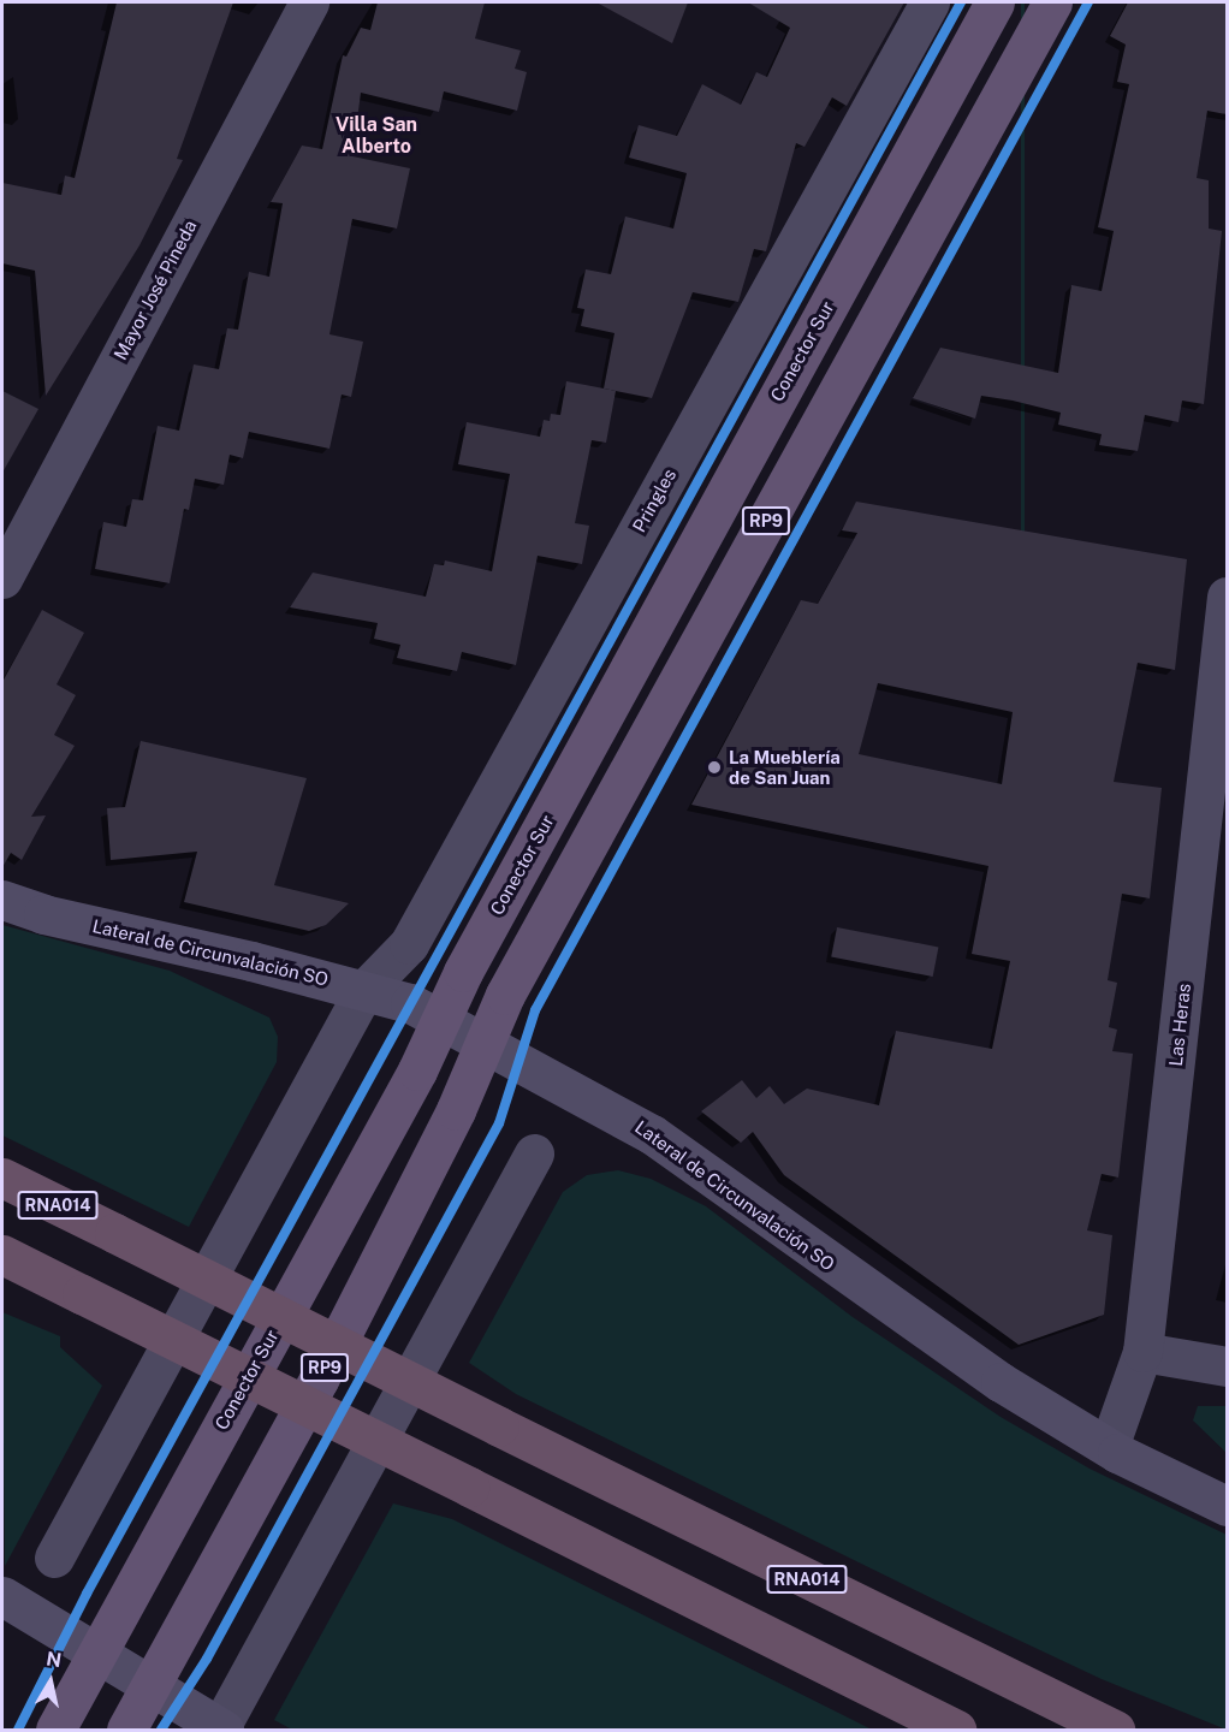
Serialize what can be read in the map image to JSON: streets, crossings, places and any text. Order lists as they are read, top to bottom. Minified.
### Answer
{"streets":{"highway":["RNA014"],"main road":["Conector Sur","RP9"],"street":["Mayor José Pineda","Pringles","Lateral de Circunvalación SO","Las Heras"]},"crossings":[["Conector Sur","Lateral de Circunvalación SO"],["Pringles","Lateral de Circunvalación SO"],["RP9","Lateral de Circunvalación SO"],["Lateral de Circunvalación SO","Las Heras"]],"districts":["Villa San Alberto"],"places":["La Mueblería de San Juan"],"north":"top"}
